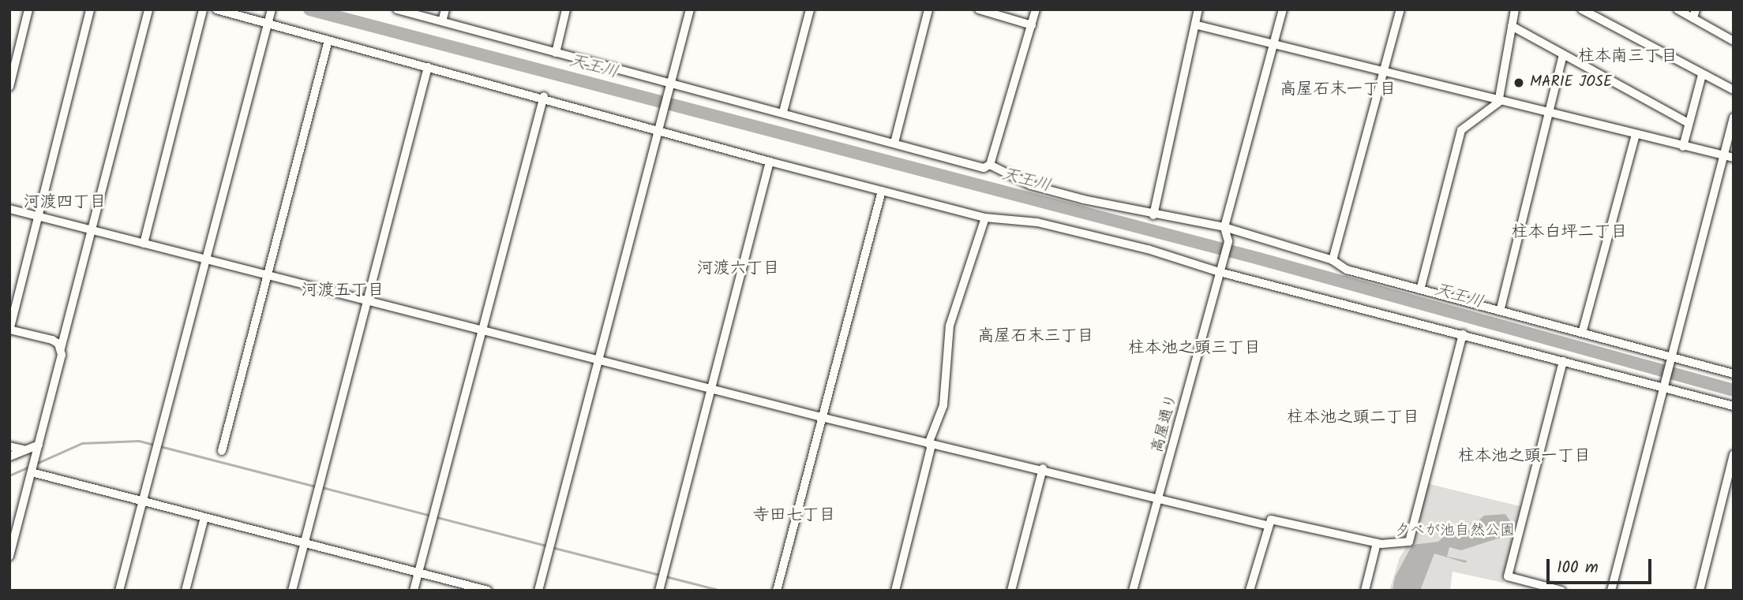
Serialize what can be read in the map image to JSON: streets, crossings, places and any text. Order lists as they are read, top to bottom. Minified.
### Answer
{"streets":{"street":["高屋通り"]},"districts":["柱本南三丁目","高屋石末一丁目","河渡四丁目","柱本白坪二丁目","河渡六丁目","河渡五丁目","高屋石末三丁目","柱本池之頭三丁目","柱本池之頭二丁目","柱本池之頭一丁目","寺田七丁目"],"water":["天王川"],"parks":["夕べが池自然公園"],"places":["MARIE JOSE"],"scale_bar":"100 m"}
